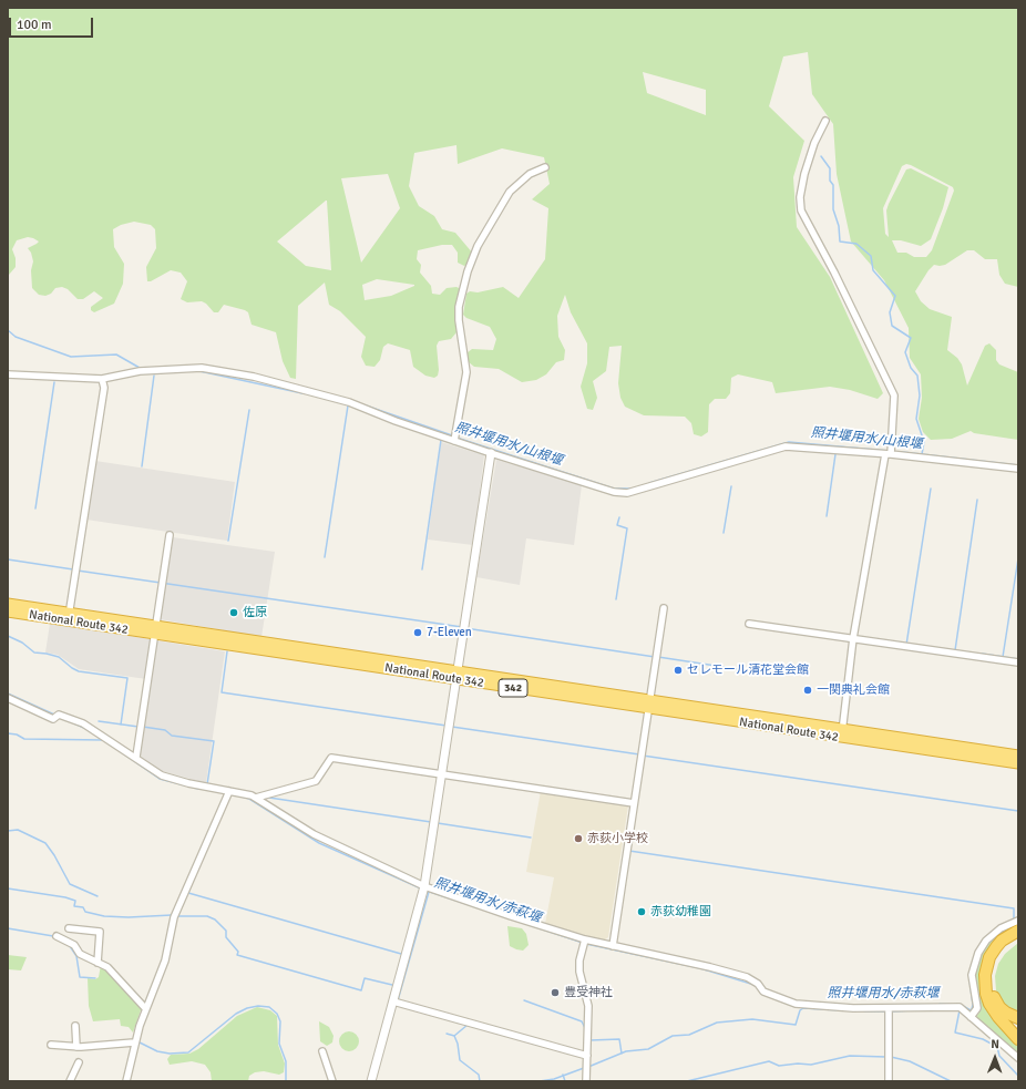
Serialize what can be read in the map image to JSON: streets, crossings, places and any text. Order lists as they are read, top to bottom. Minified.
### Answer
{"streets":{"highway":["National Route 342","342"]},"water":["照井堰用水/山根堰","照井堰用水/赤萩堰"],"places":["佐原","7-Eleven","セレモール清花堂会館","一関典礼会館","赤荻小学校","赤荻幼稚園","豊受神社"],"scale_bar":"100 m","north":"top"}
